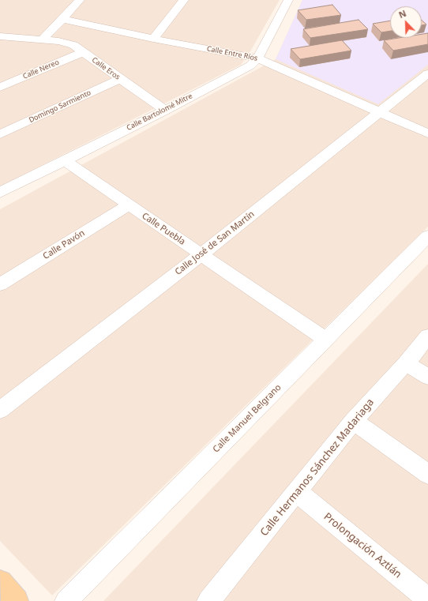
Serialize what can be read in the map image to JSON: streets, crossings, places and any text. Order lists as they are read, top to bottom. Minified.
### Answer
{"streets":{"street":["Calle Entre Ríos","Calle Eros","Calle Nereo","Domingo Sarmiento","Calle Bartolomé Mitre","Calle Puebla","Calle José de San Martín","Calle Pavón","Calle Manuel Belgrano","Calle Hermanos Sánchez Madariaga","Prolongación Aztlán"]},"crossings":[["Calle Entre Ríos","Calle Bartolomé Mitre"],["Calle Entre Ríos","Calle José de San Martín"],["Calle Eros","Calle Nereo"],["Calle Eros","Domingo Sarmiento"],["Calle Eros","Calle Bartolomé Mitre"],["Calle Bartolomé Mitre","Calle Puebla"],["Calle Puebla","Calle José de San Martín"],["Calle Puebla","Calle Pavón"],["Calle Puebla","Calle Manuel Belgrano"],["Calle Hermanos Sánchez Madariaga","Prolongación Aztlán"]],"north":"top left"}
